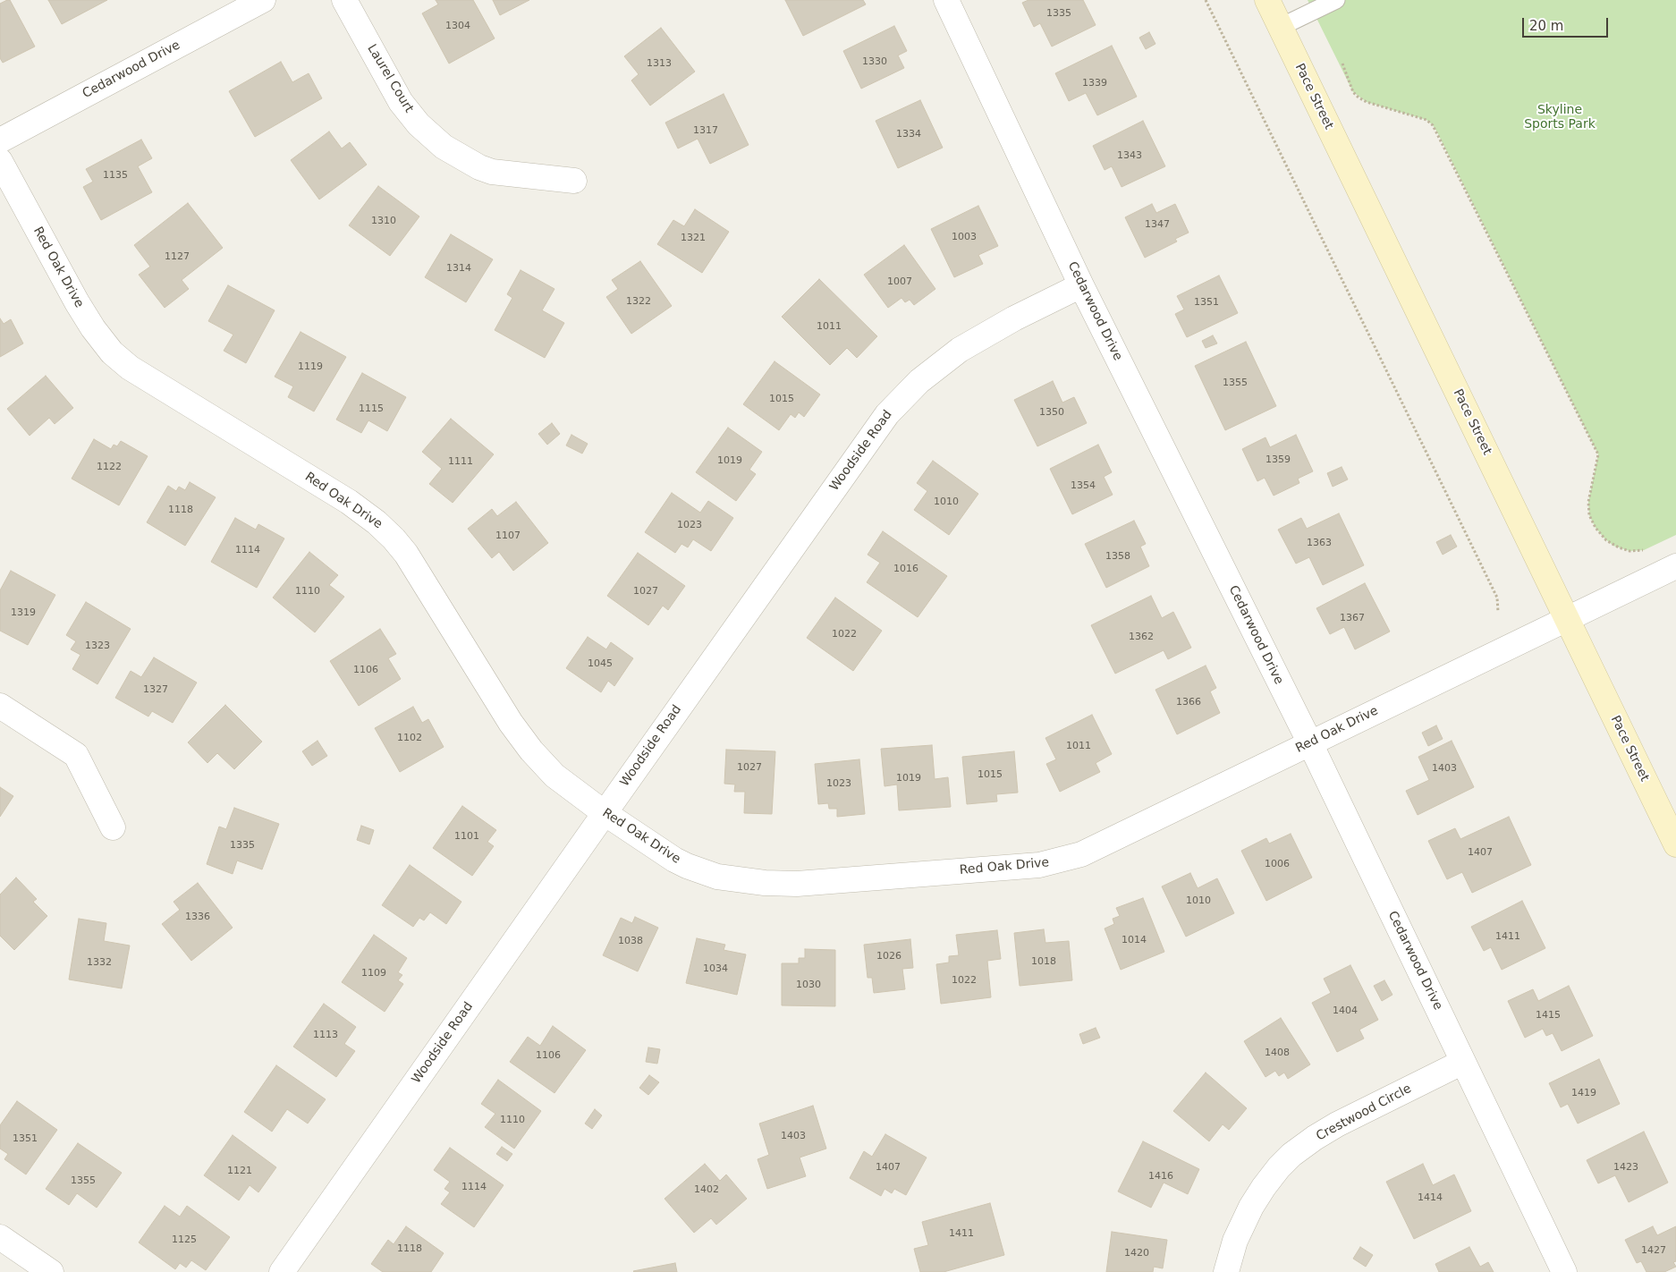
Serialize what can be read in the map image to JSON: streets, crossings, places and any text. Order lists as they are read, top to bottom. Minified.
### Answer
{"streets":{"main road":["Pace Street"],"street":["Cedarwood Drive","Laurel Court","Red Oak Drive","Woodside Road","Crestwood Circle"]},"crossings":[["Cedarwood Drive","Red Oak Drive"],["Cedarwood Drive","Woodside Road"],["Cedarwood Drive","Crestwood Circle"],["Pace Street","Red Oak Drive"],["Red Oak Drive","Woodside Road"]],"parks":["Skyline Sports Park"],"house_numbers":["1335","1304","1330","1313","1339","1317","1334","1343","1135","1310","1347","1003","1321","1127","1314","1007","1322","1351","1011","1119","1355","1015","1115","1350","1359","1019","1111","1122","1354","1010","1118","1023","1107","1363","1114","1358","1016","1110","1027","1319","1367","1022","1362","1323","1045","1106","1327","1366","1102","1011","1027","1403","1015","1019","1023","1101","1335","1407","1006","1010","1336","1411","1014","1038","1026","1018","1332","1034","1109","1022","1030","1404","1415","1113","1408","1106","1419","1110","1403","1351","1407","1423","1121","1416","1355","1114","1402","1414","1411","1125","1118","1427","1420"],"scale_bar":"20 m"}
